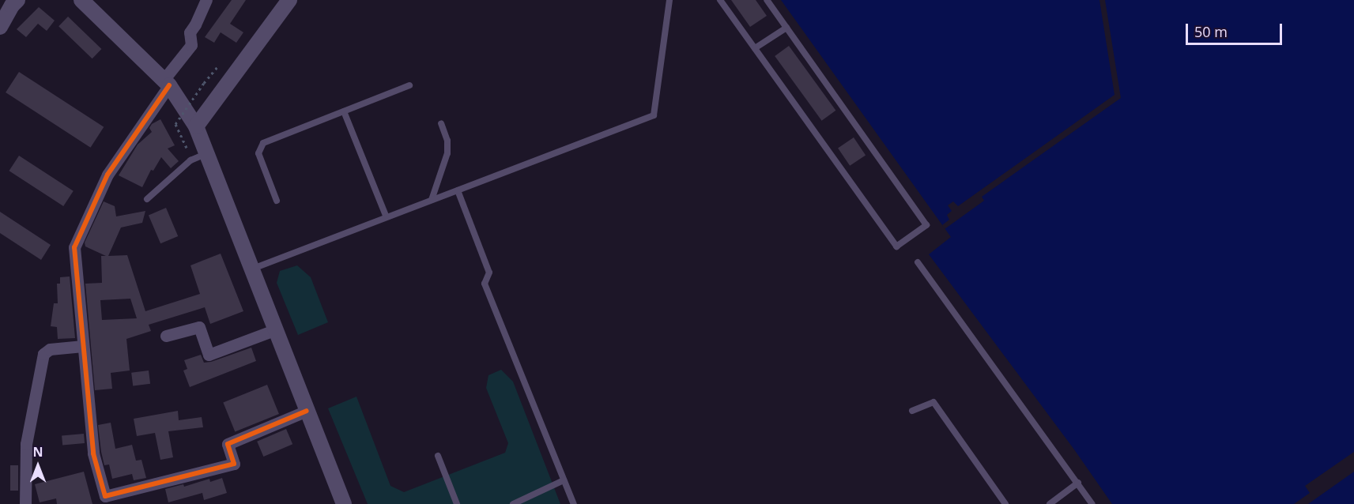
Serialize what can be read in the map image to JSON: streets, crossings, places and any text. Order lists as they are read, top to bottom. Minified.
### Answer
{"scale_bar":"50 m","north":"top"}
